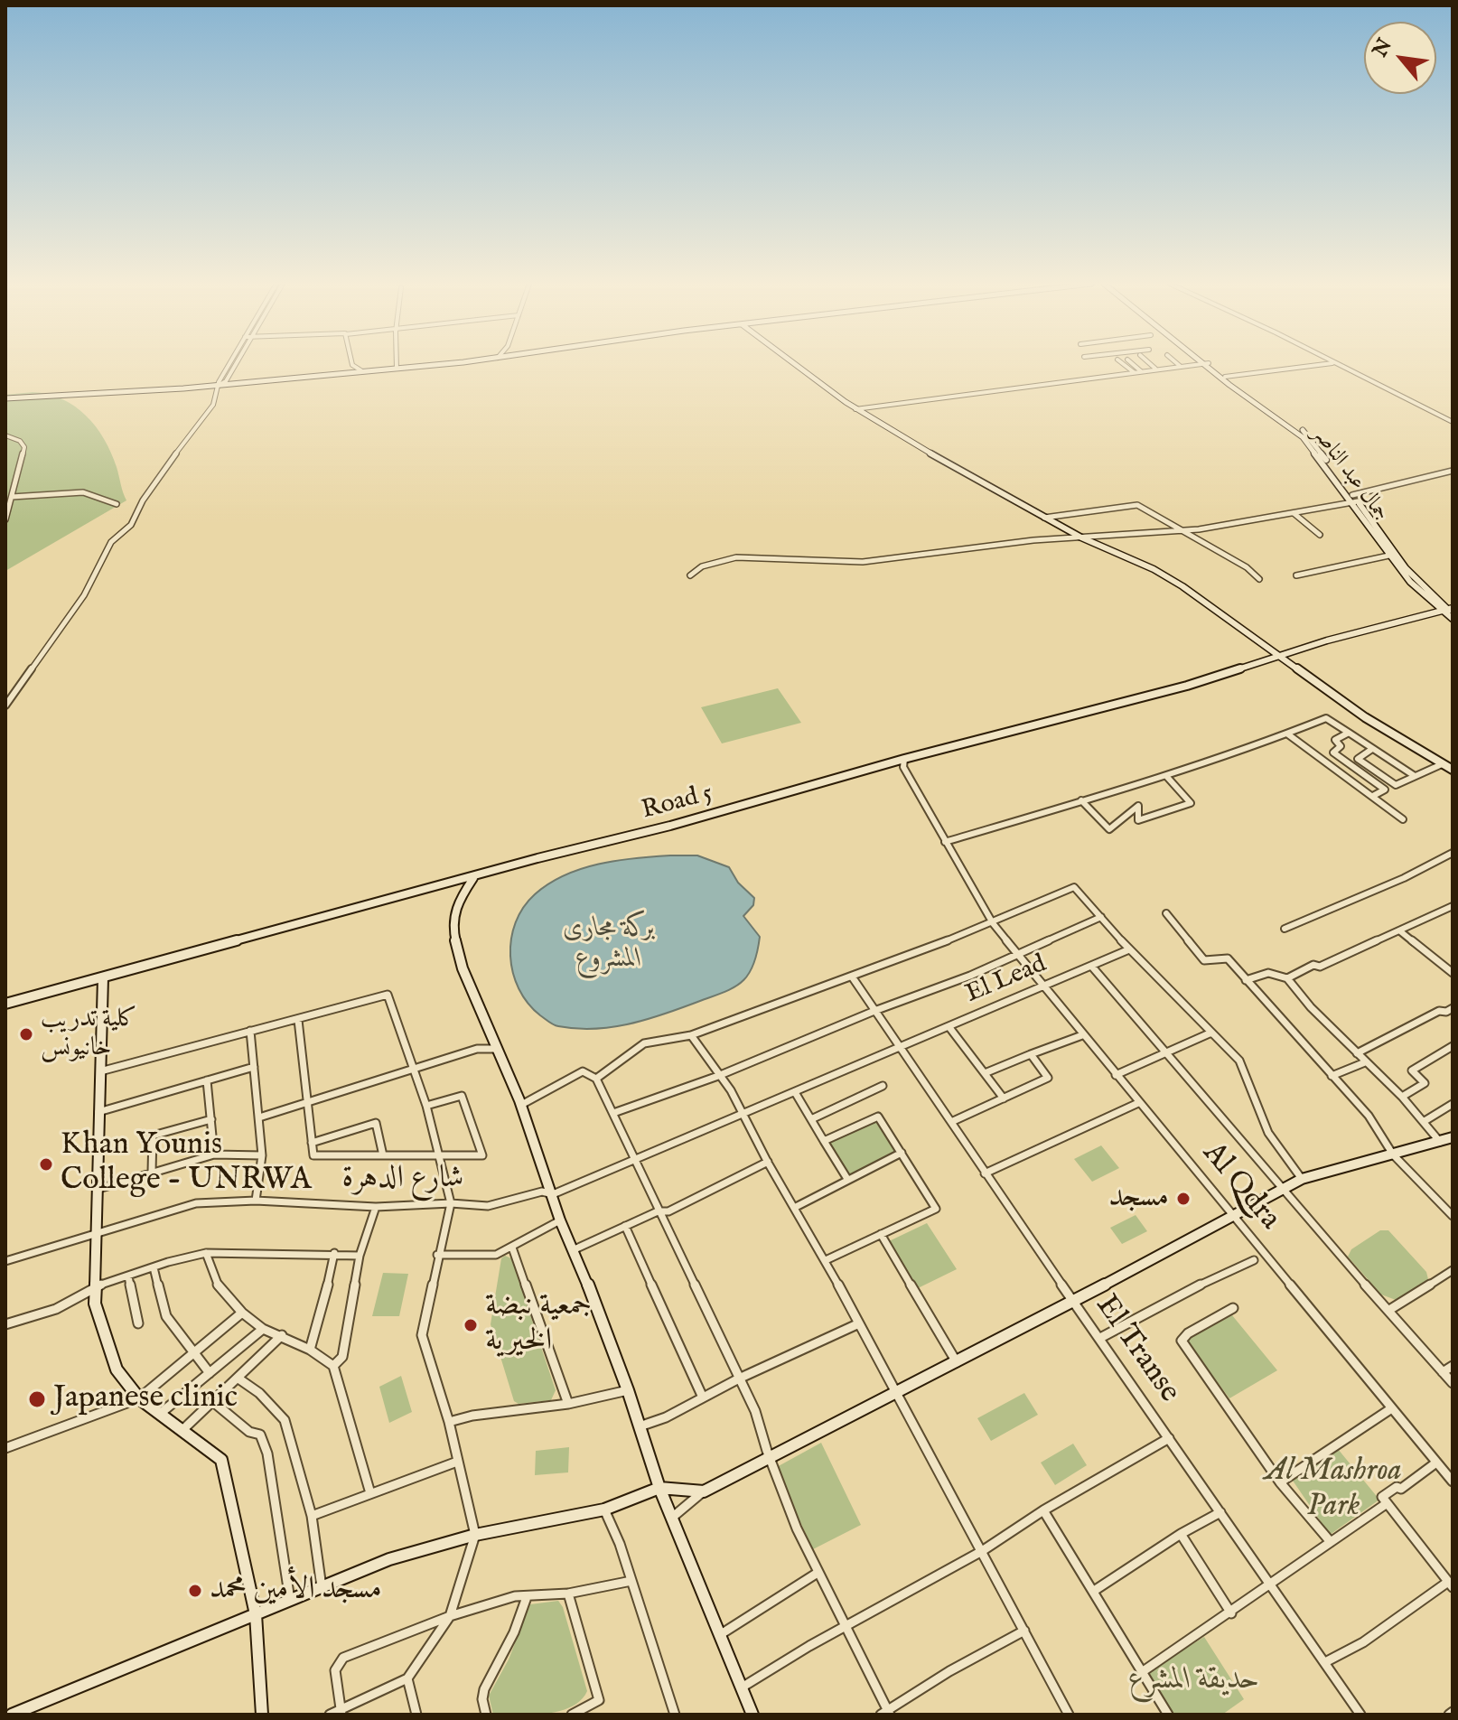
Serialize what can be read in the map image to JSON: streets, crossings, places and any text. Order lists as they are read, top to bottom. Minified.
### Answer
{"streets":{"main road":["جمال عبد الناصر","Road 5"],"street":["El Lead","شارع الدهرة","Al Qdra","El Transe"]},"crossings":[["جمال عبد الناصر","Road 5"],["Road 5","Al Qdra"],["El Lead","شارع الدهرة"],["El Lead","Al Qdra"],["El Lead","El Transe"]],"water":["بركة مجارى المشروع"],"parks":["Al Mashroa Park","حديقة المشرع"],"places":["كلية تدريب خانيونس","Khan Younis College - UNRWA","مسجد","جمعية نبضة الخيرية","Japanese clinic","مسجد الأمين محمد"],"north":"top left"}
